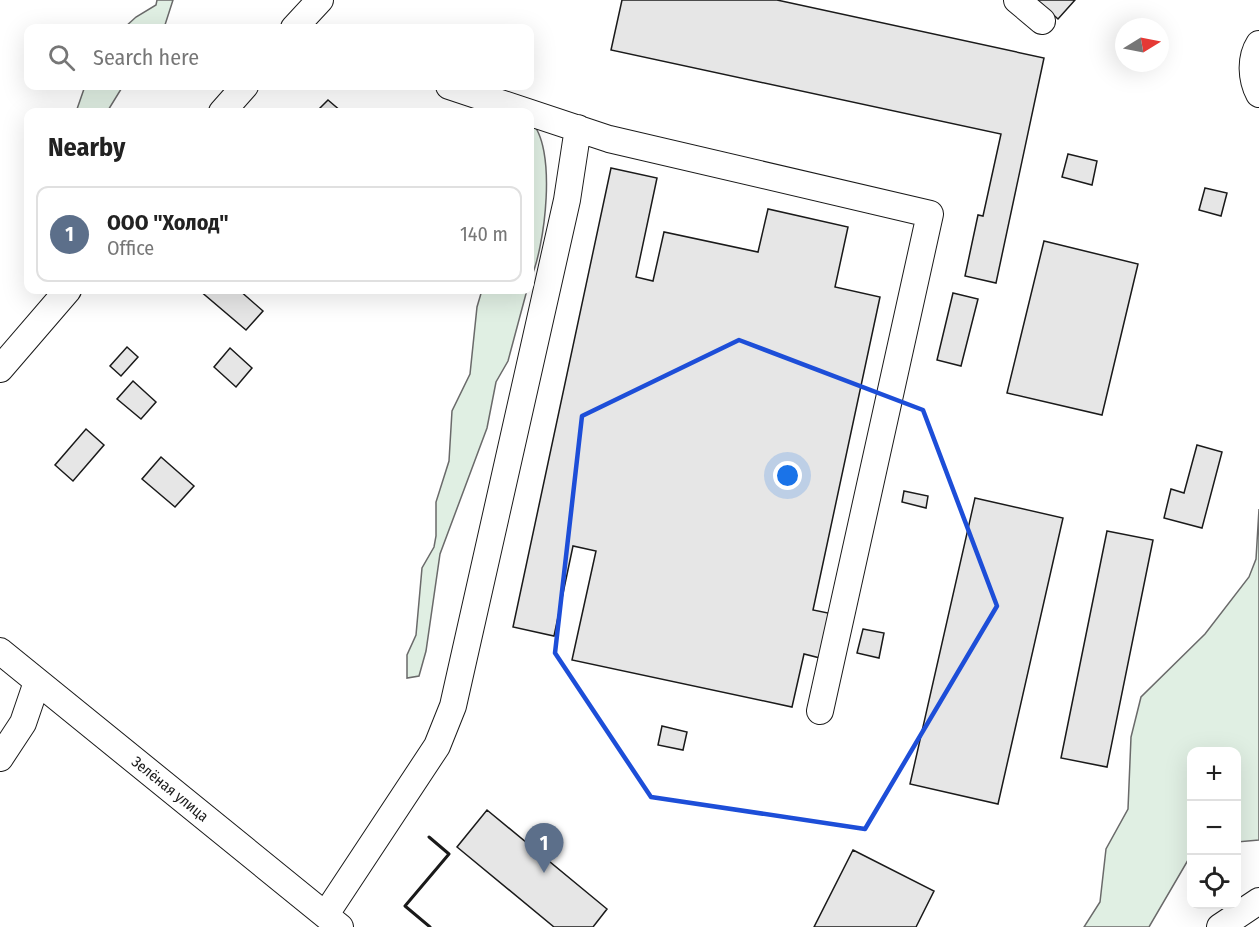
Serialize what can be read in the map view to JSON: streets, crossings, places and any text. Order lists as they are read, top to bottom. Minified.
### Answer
{"streets":{"street":["Зелёная улица"]},"north":"right","page":{"search":"Search here","heading":"Nearby","list":[{"mark":"1","name":"ООО \"Холод\"","note":"Office","value":"140 m"}],"map_buttons":["+","−"],"pins":"1"}}
